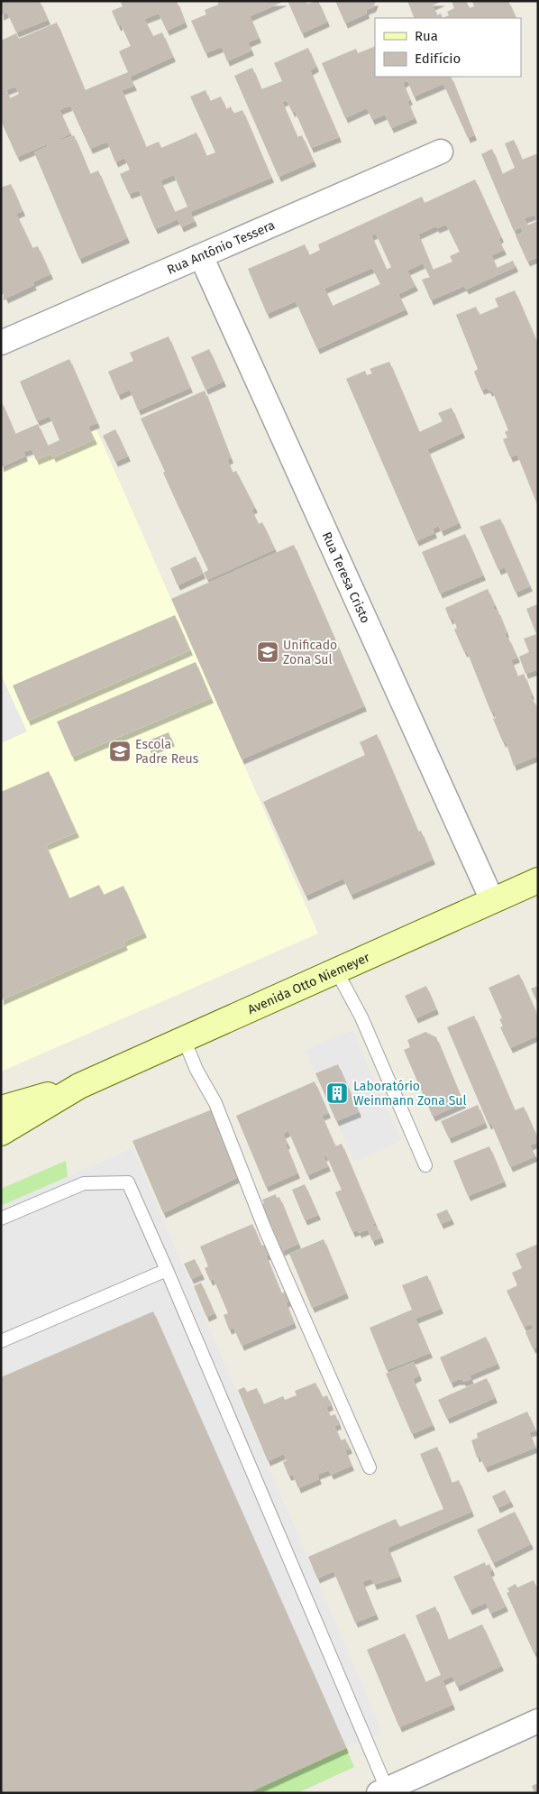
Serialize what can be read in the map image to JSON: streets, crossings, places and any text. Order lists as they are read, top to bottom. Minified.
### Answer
{"streets":{"main road":["Avenida Otto Niemeyer"],"street":["Rua Antônio Tessera","Rua Teresa Cristo"]},"crossings":[["Rua Antônio Tessera","Rua Teresa Cristo"],["Rua Teresa Cristo","Avenida Otto Niemeyer"]],"places":{"school or university":["Unificado Zona Sul","Escola Padre Reus"],"building":["Laboratório Weinmann Zona Sul"]},"legend":["Rua","Edifício"]}
